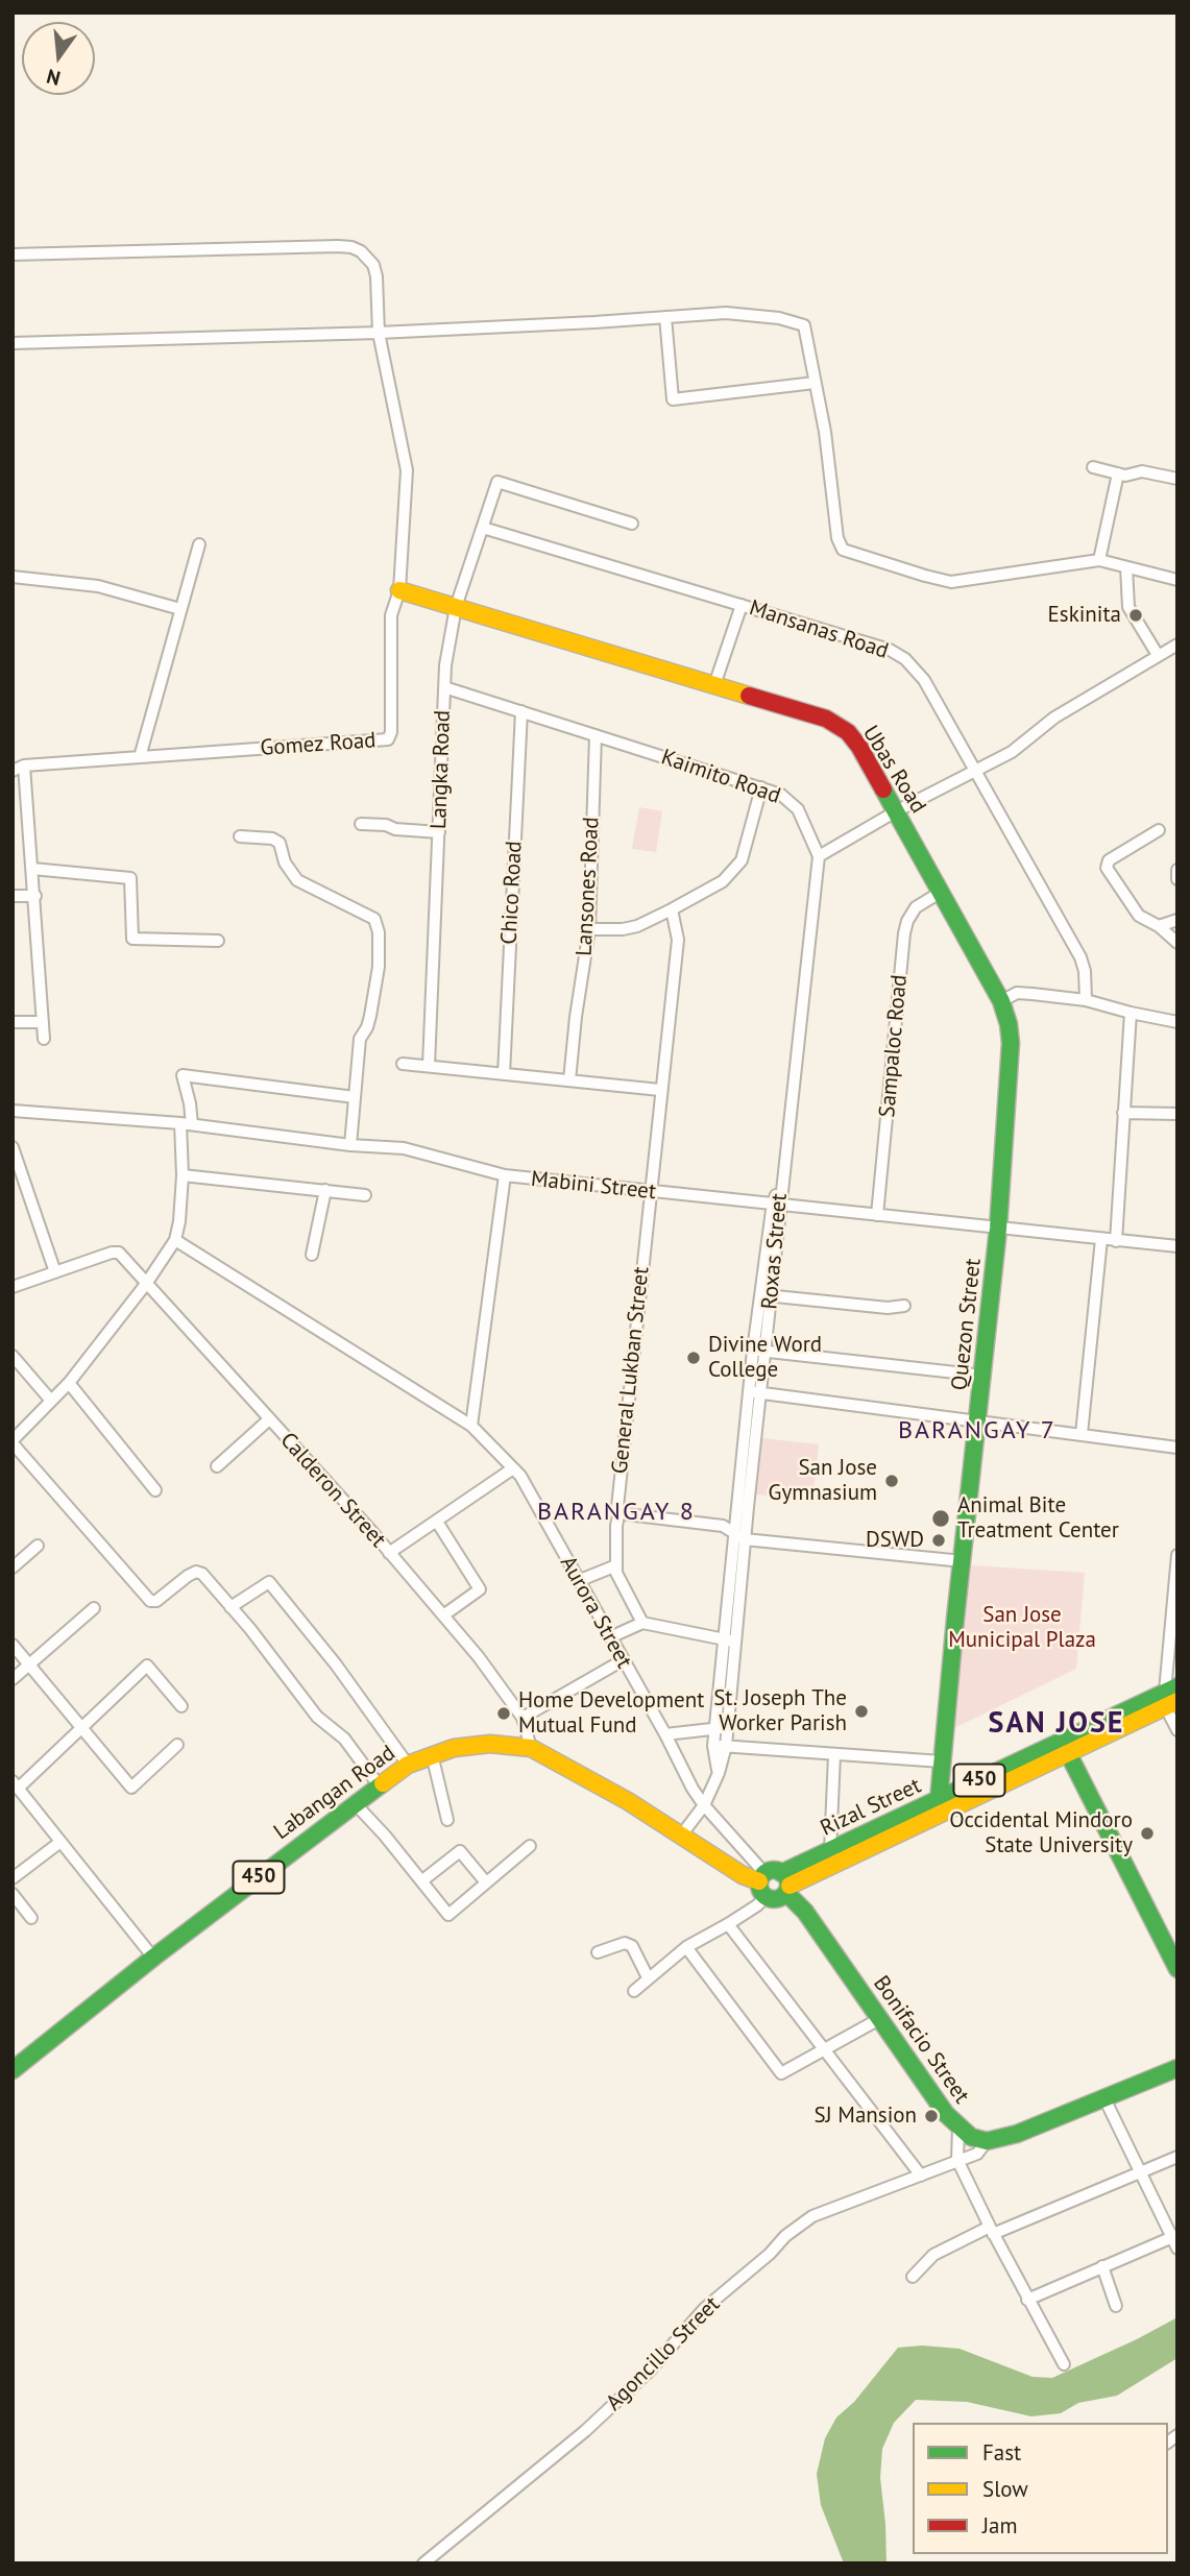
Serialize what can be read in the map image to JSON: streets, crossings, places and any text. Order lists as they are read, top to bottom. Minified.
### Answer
{"streets":{"street":["Mansanas Road","Gomez Road","Langka Road","Ubas Road","Kaimito Road","Lansones Road","Chico Road","Sampaloc Road","Mabini Street","Roxas Street","Quezon Street","General Lukban Street","Calderon Street","Aurora Street","450","Labangan Road","Rizal Street","Bonifacio Street","Agoncillo Street"]},"crossings":[["Mansanas Road","Langka Road"],["Gomez Road","Ubas Road"],["Langka Road","Ubas Road"],["Langka Road","Kaimito Road"],["Ubas Road","Sampaloc Road"],["Ubas Road","Mabini Street"],["Ubas Road","Quezon Street"],["Kaimito Road","Lansones Road"],["Kaimito Road","Chico Road"],["Kaimito Road","Roxas Street"],["Sampaloc Road","Mabini Street"],["Mabini Street","Roxas Street"],["Mabini Street","Quezon Street"],["Mabini Street","General Lukban Street"],["Roxas Street","Aurora Street"],["Roxas Street","Labangan Road"],["Quezon Street","Rizal Street"],["Calderon Street","Labangan Road"],["Aurora Street","Labangan Road"],["Aurora Street","Rizal Street"],["Aurora Street","Bonifacio Street"],["Labangan Road","Rizal Street"],["Labangan Road","Bonifacio Street"],["Rizal Street","Bonifacio Street"],["Bonifacio Street","Agoncillo Street"]],"districts":["BARANGAY 7","BARANGAY 8","SAN JOSE"],"parks":["San Jose Municipal Plaza"],"places":["Eskinita","Divine Word College","San Jose Gymnasium","Animal Bite Treatment Center","DSWD","St. Joseph The Worker Parish","Home Development Mutual Fund","Occidental Mindoro State University","SJ Mansion"],"legend":["Fast","Slow","Jam"],"north":"bottom"}
